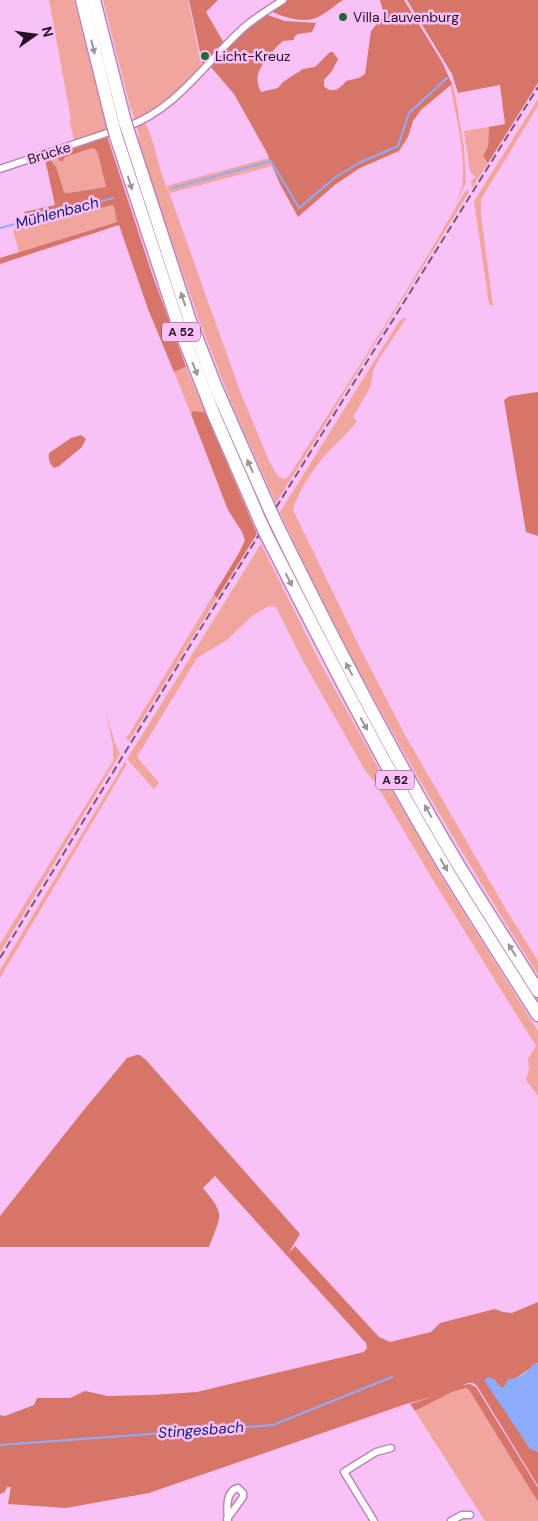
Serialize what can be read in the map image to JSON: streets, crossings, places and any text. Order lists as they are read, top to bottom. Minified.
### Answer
{"streets":{"highway":["A 52"],"street":["Brücke"]},"water":["Mühlenbach","Stingesbach"],"places":["Villa Lauvenburg","Licht-Kreuz"],"north":"right"}
